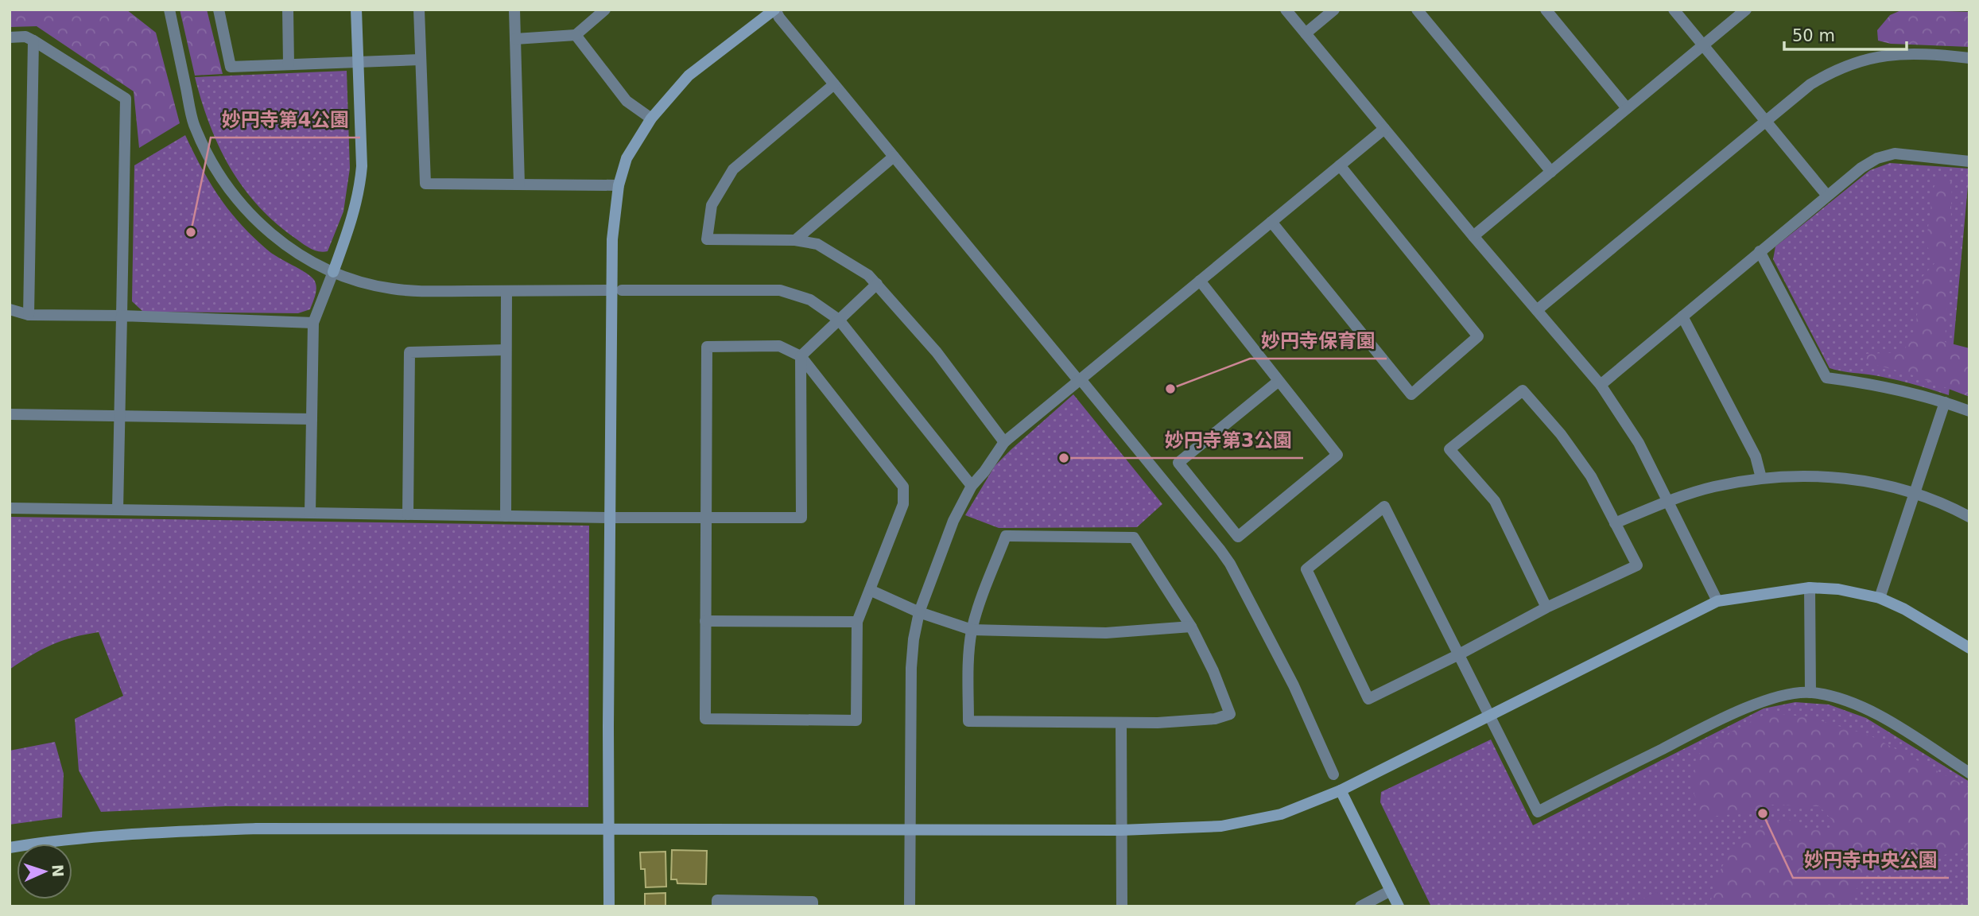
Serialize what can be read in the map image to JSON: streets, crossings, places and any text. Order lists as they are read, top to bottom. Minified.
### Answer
{"places":["妙円寺第4公園","妙円寺保育園","妙円寺第3公園","妙円寺中央公園"],"scale_bar":"50 m","north":"right"}
